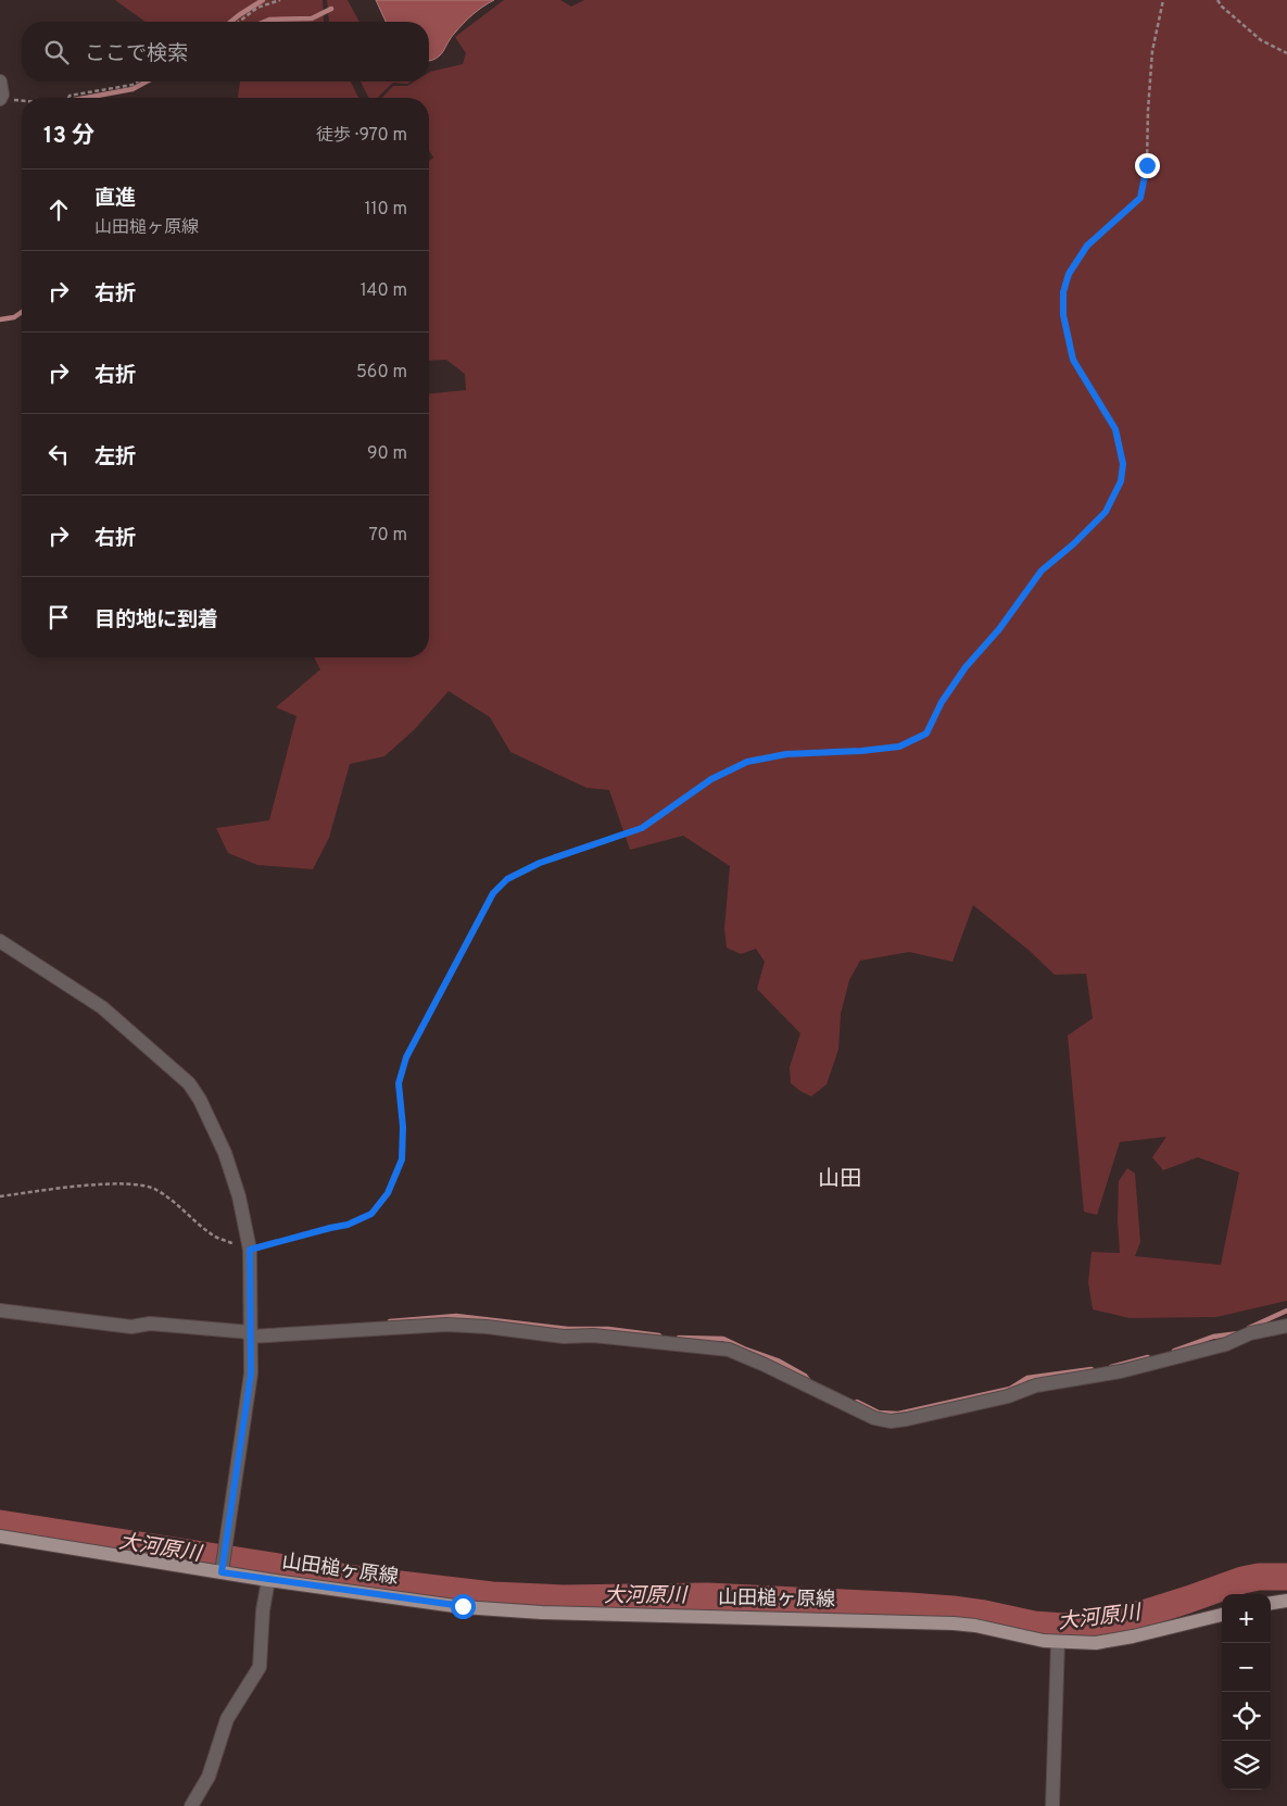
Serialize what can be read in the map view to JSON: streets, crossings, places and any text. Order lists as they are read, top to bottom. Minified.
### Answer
{"streets":{"main road":["山田槌ヶ原線"]},"districts":["山田"],"water":["大河原川"],"page":{"search":"ここで検索","heading":["13 分","徒歩 · 970 m"],"list":[["直進","山田槌ヶ原線","110 m"],["右折","140 m"],["右折","560 m"],["左折","90 m"],["右折","70 m"],"目的地に到着"],"map_buttons":["+","−"]}}
